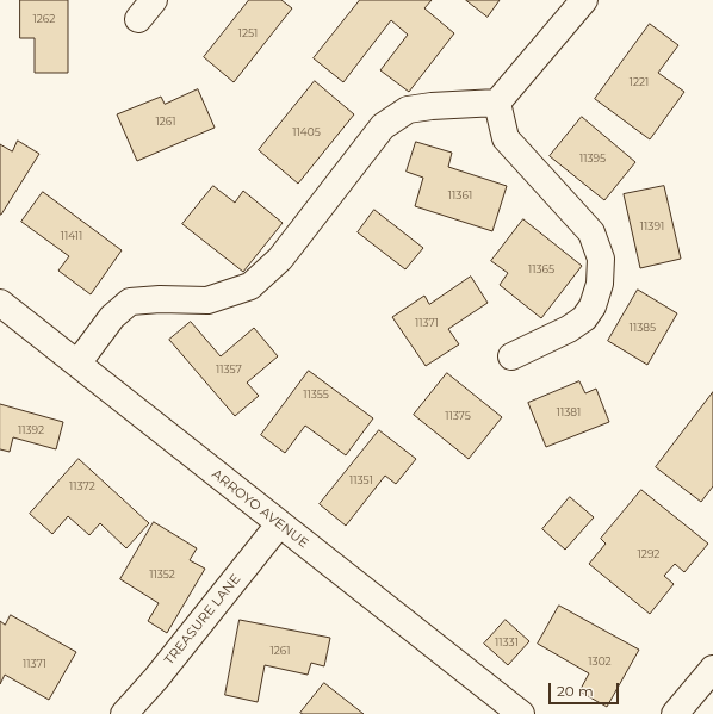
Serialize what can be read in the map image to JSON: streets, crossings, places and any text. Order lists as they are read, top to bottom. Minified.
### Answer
{"streets":{"street":["ARROYO AVENUE","TREASURE LANE"]},"crossings":[["ARROYO AVENUE","TREASURE LANE"]],"house_numbers":["1262","1251","1221","1261","11405","11395","11361","11391","11411","11365","11371","11385","11357","11355","11381","11375","11392","11351","11372","1292","11352","11331","1261","1302","11371"],"scale_bar":"20 m"}
